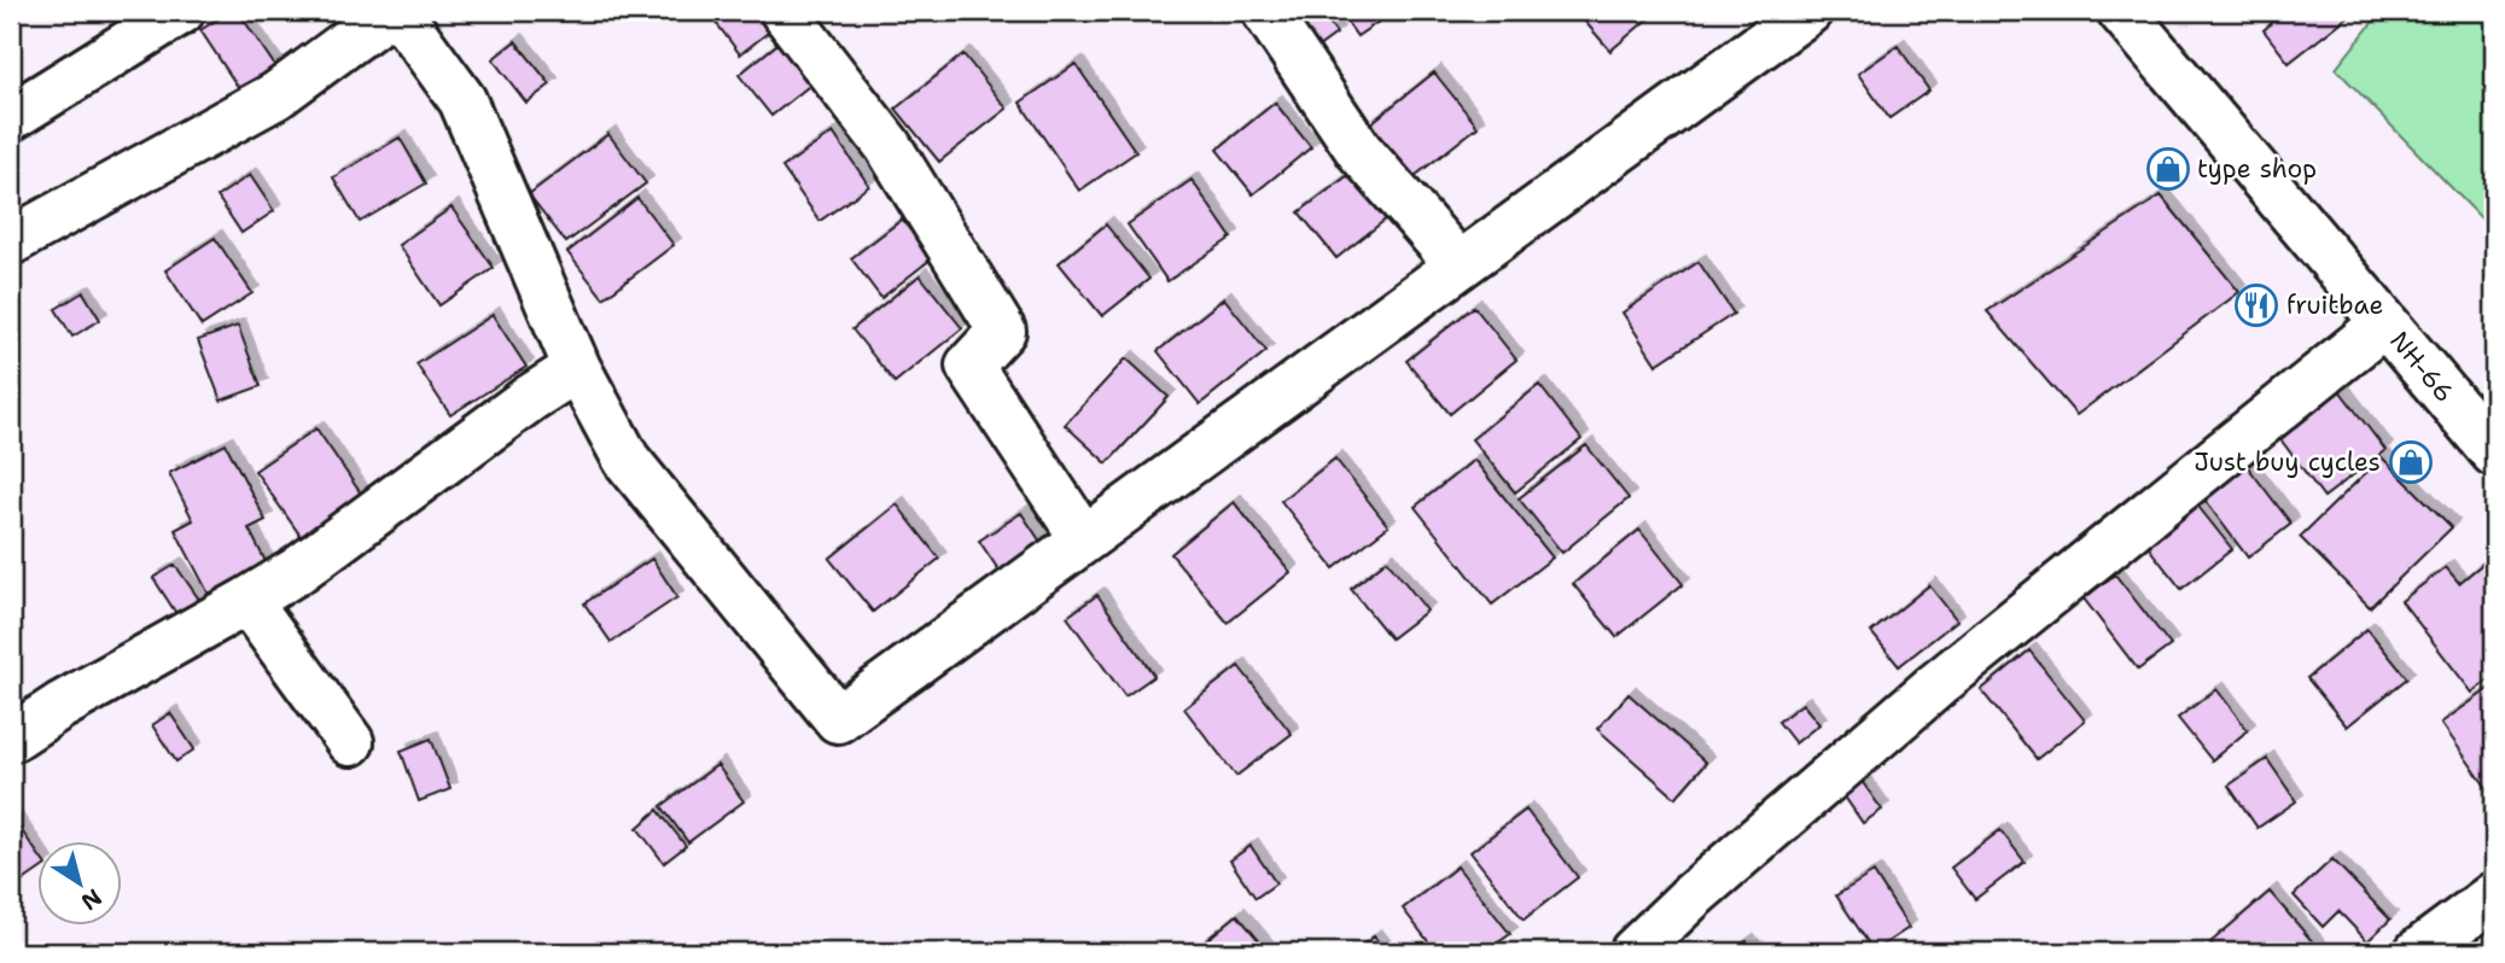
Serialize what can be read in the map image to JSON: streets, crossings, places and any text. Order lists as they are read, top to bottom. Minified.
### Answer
{"streets":{"street":["NH-66"]},"places":{"shop":["type shop","Just buy cycles"],"restaurant":["fruitbae"]},"north":"bottom right"}
